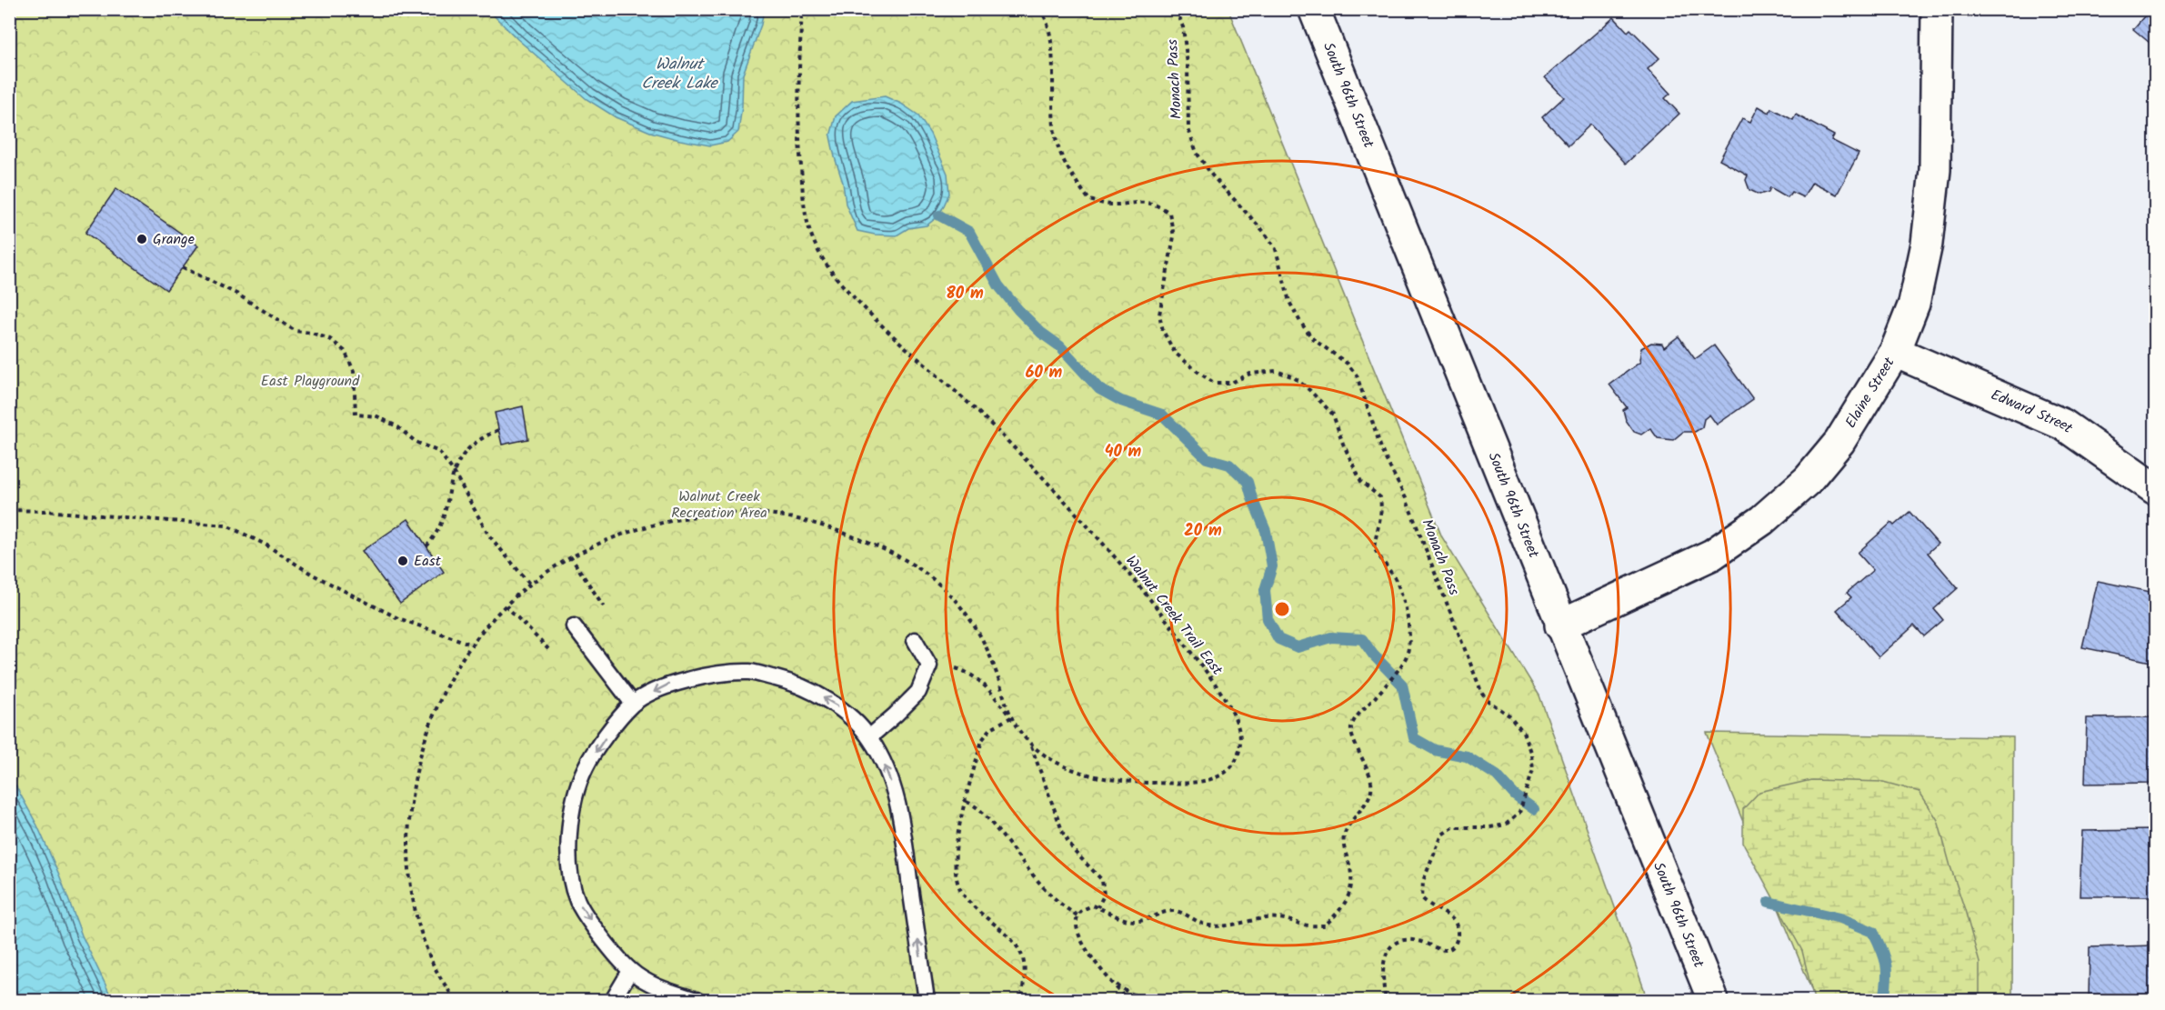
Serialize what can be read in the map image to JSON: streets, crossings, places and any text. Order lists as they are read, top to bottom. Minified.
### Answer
{"streets":{"street":["South 96th Street","Elaine Street","Edward Street"],"path":["Monach Pass","Walnut Creek Trail East"]},"crossings":[["South 96th Street","Elaine Street"],["Elaine Street","Edward Street"]],"water":["Walnut Creek Lake"],"parks":["East Playground","Walnut Creek Recreation Area"],"places":["Grange","East"],"rings":["80 m","60 m","40 m","20 m"]}
